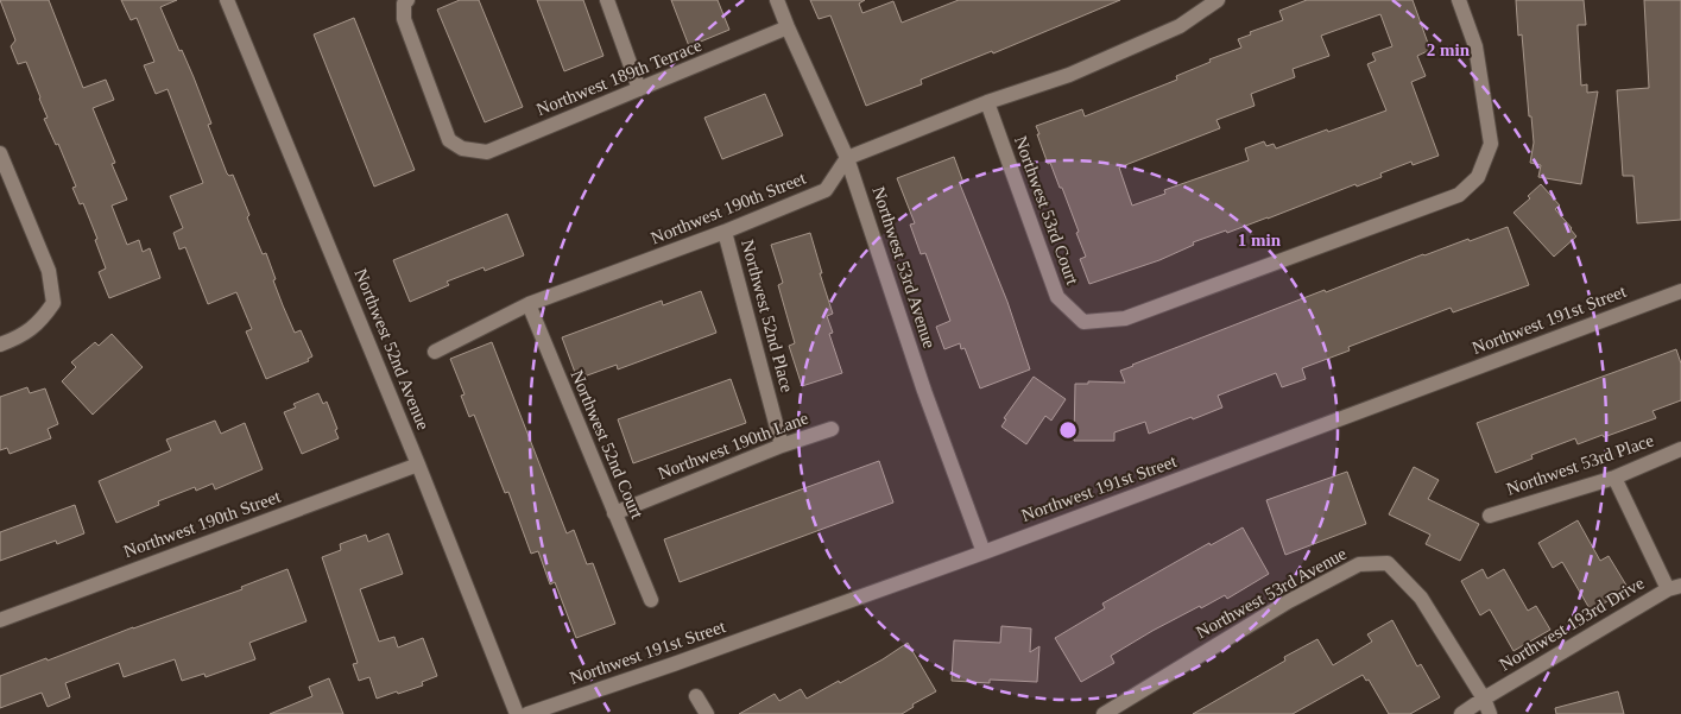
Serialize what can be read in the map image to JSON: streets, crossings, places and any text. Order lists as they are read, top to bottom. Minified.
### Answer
{"streets":{"street":["Northwest 189th Terrace","Northwest 190th Street","Northwest 53rd Court","Northwest 53rd Avenue","Northwest 52nd Place","Northwest 191st Street","Northwest 52nd Avenue","Northwest 52nd Court","Northwest 190th Lane","Northwest 53rd Place","Northwest 193rd Drive"]},"crossings":[["Northwest 189th Terrace","Northwest 53rd Avenue"],["Northwest 190th Street","Northwest 53rd Avenue"],["Northwest 190th Street","Northwest 52nd Place"],["Northwest 190th Street","Northwest 52nd Avenue"],["Northwest 190th Street","Northwest 52nd Court"],["Northwest 53rd Avenue","Northwest 191st Street"],["Northwest 53rd Avenue","Northwest 193rd Drive"],["Northwest 52nd Place","Northwest 190th Lane"],["Northwest 52nd Court","Northwest 190th Lane"]],"rings":["2 min","1 min"]}
